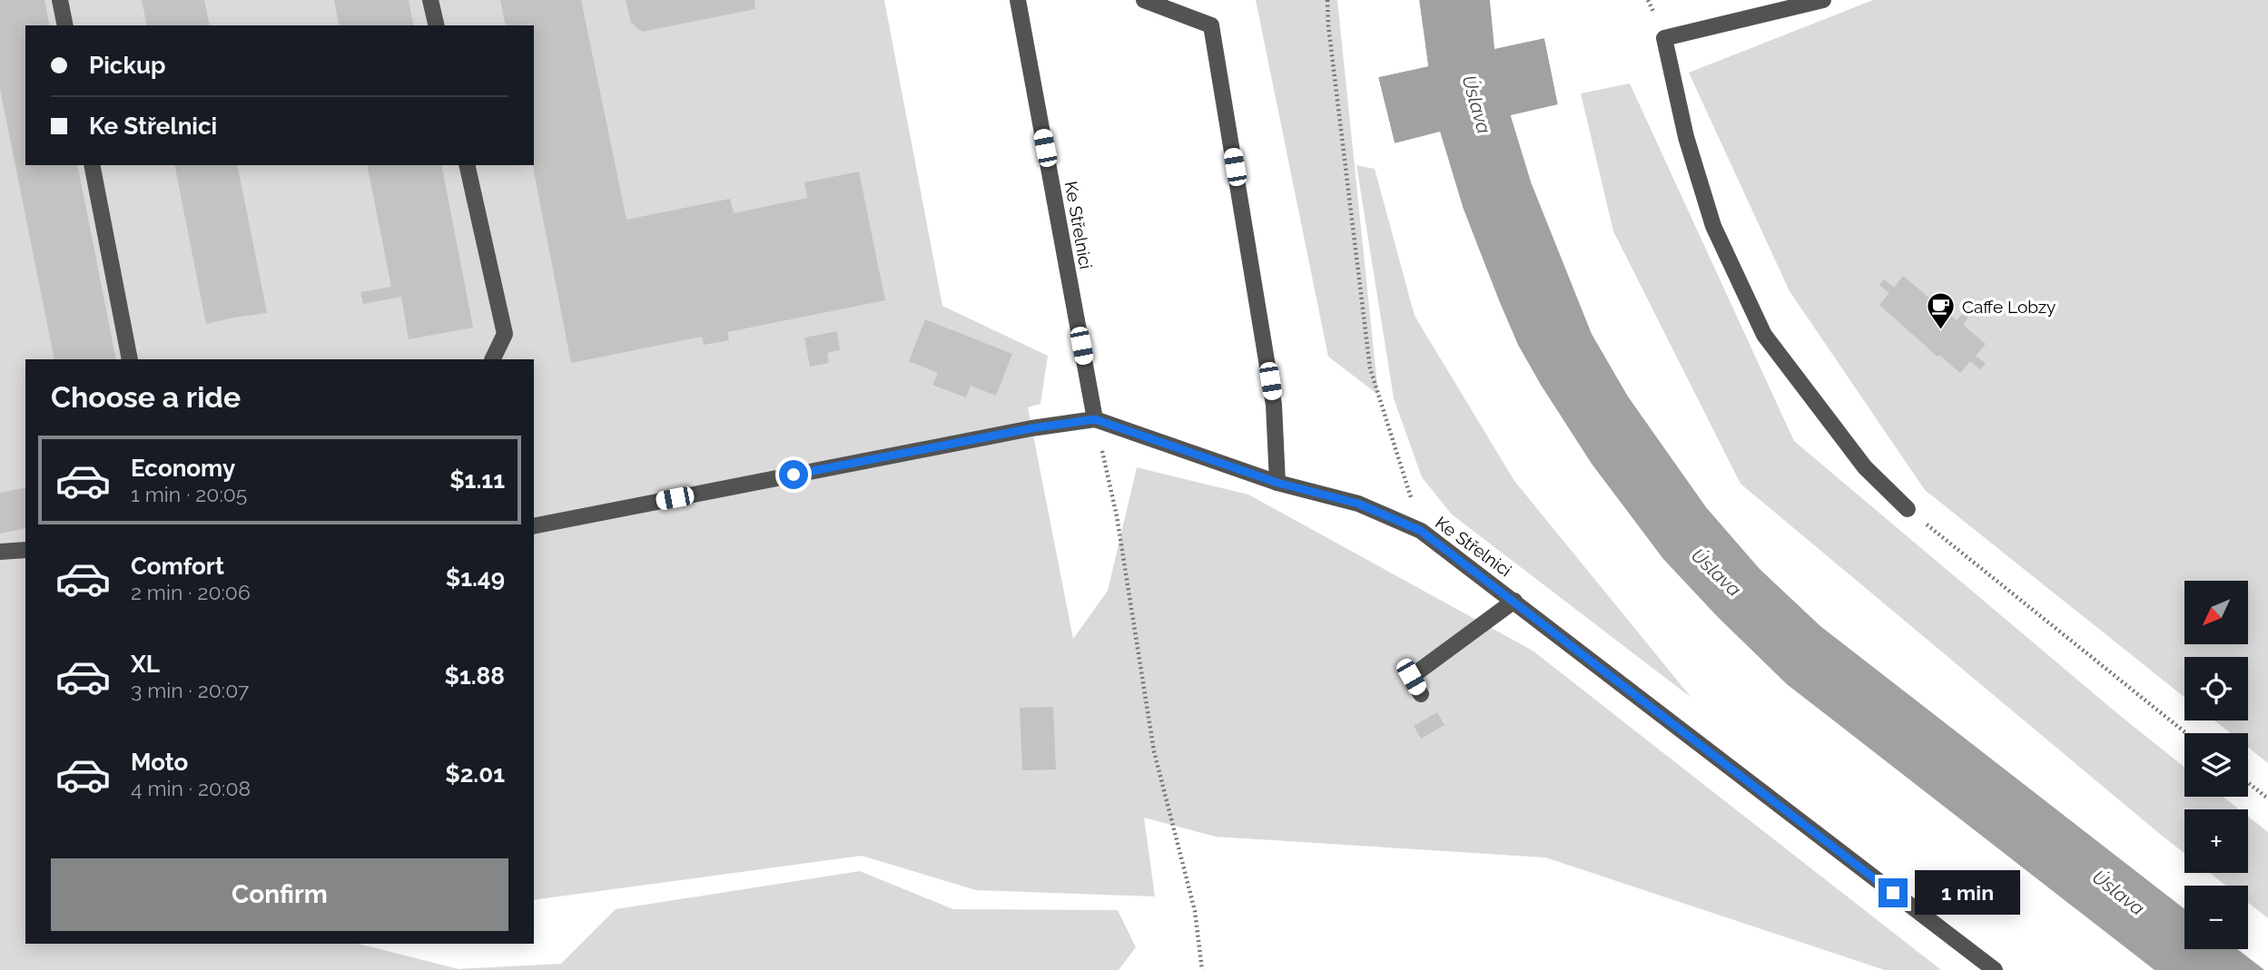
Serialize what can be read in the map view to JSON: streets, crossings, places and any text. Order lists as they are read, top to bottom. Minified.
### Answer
{"streets":{"lane":["Ke Střelnici"]},"water":["Úslava"],"places":{"cafe":["Caffe Lobzy"]},"north":"bottom left","page":{"banner":["Pickup","Ke Střelnici"],"heading":"Choose a ride","list":[{"name":"Economy","note":"1 min · 20:05","value":"$1.11"},{"name":"Comfort","note":"2 min · 20:06","value":"$1.49"},{"name":"XL","note":"3 min · 20:07","value":"$1.88"},{"name":"Moto","note":"4 min · 20:08","value":"$2.01"}],"map_buttons":["+","−"],"buttons":"Confirm","bubble":"1 min"}}
